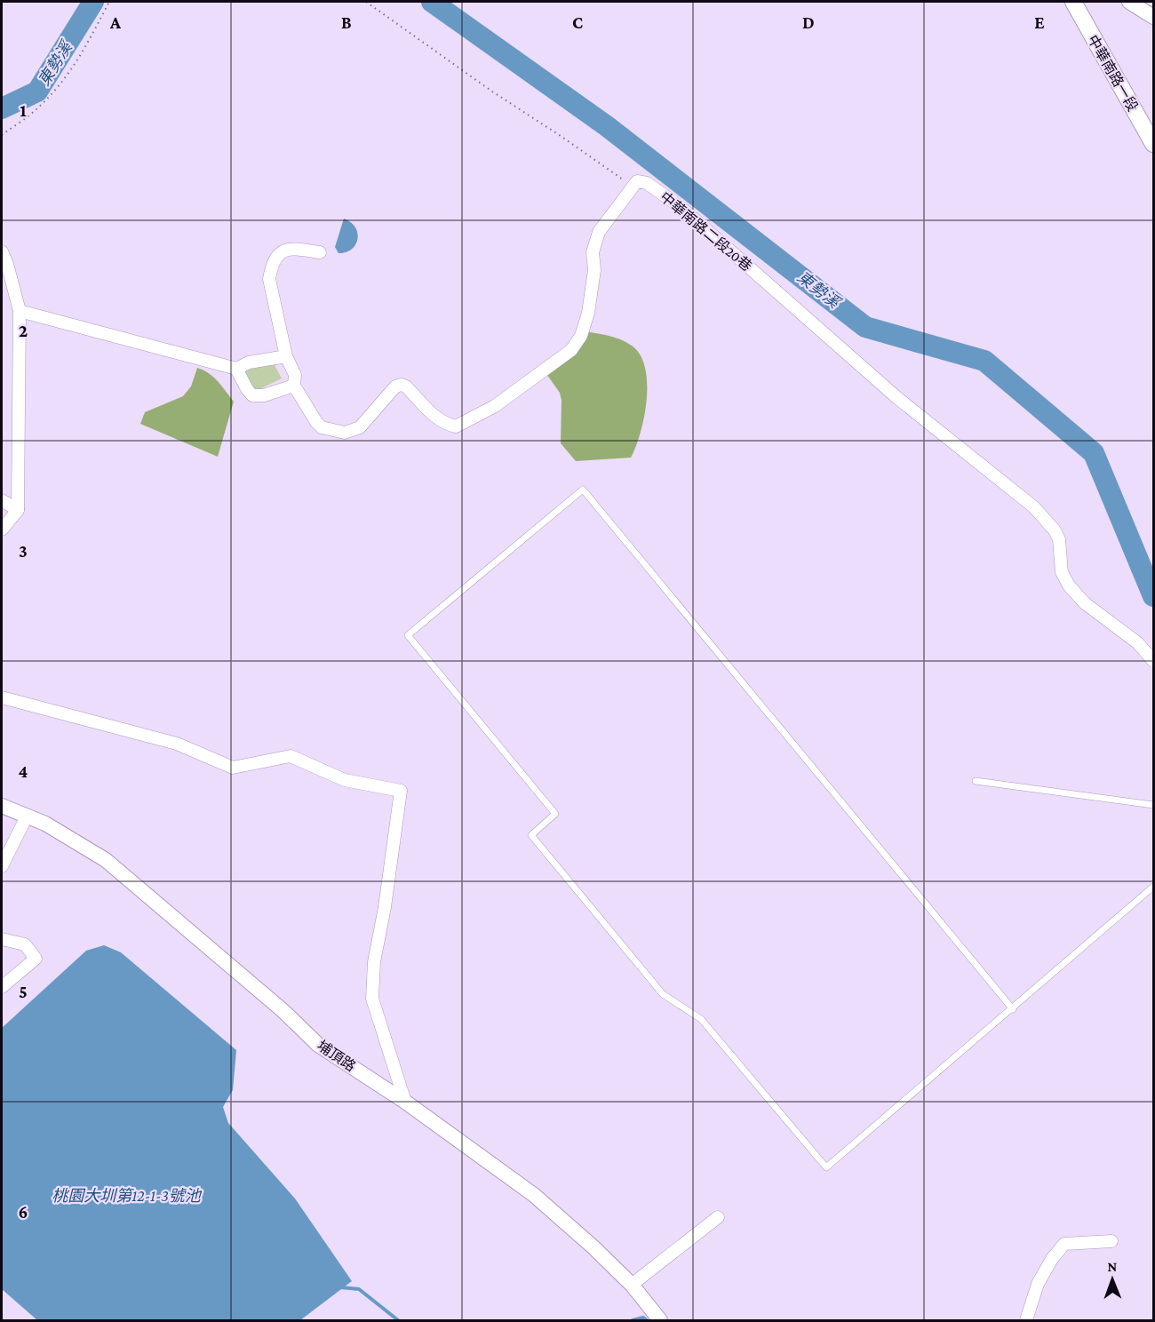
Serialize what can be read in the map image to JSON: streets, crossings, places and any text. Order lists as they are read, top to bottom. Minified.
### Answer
{"streets":{"main road":["中華南路一段"],"street":["中華南路二段20巷","埔頂路"]},"water":["東勢溪","桃園大圳第12-1-3號池"],"north":"top","grid":{"columns":["A","B","C","D","E"],"rows":["1","2","3","4","5","6"]}}
